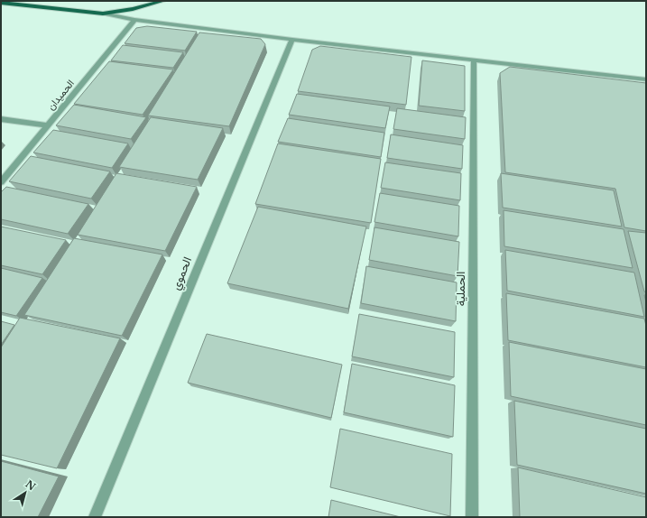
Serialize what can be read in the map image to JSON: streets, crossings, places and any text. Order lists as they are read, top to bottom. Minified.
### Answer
{"streets":{"street":["الحميدان","الحموي","الحملية"]},"north":"top right"}
